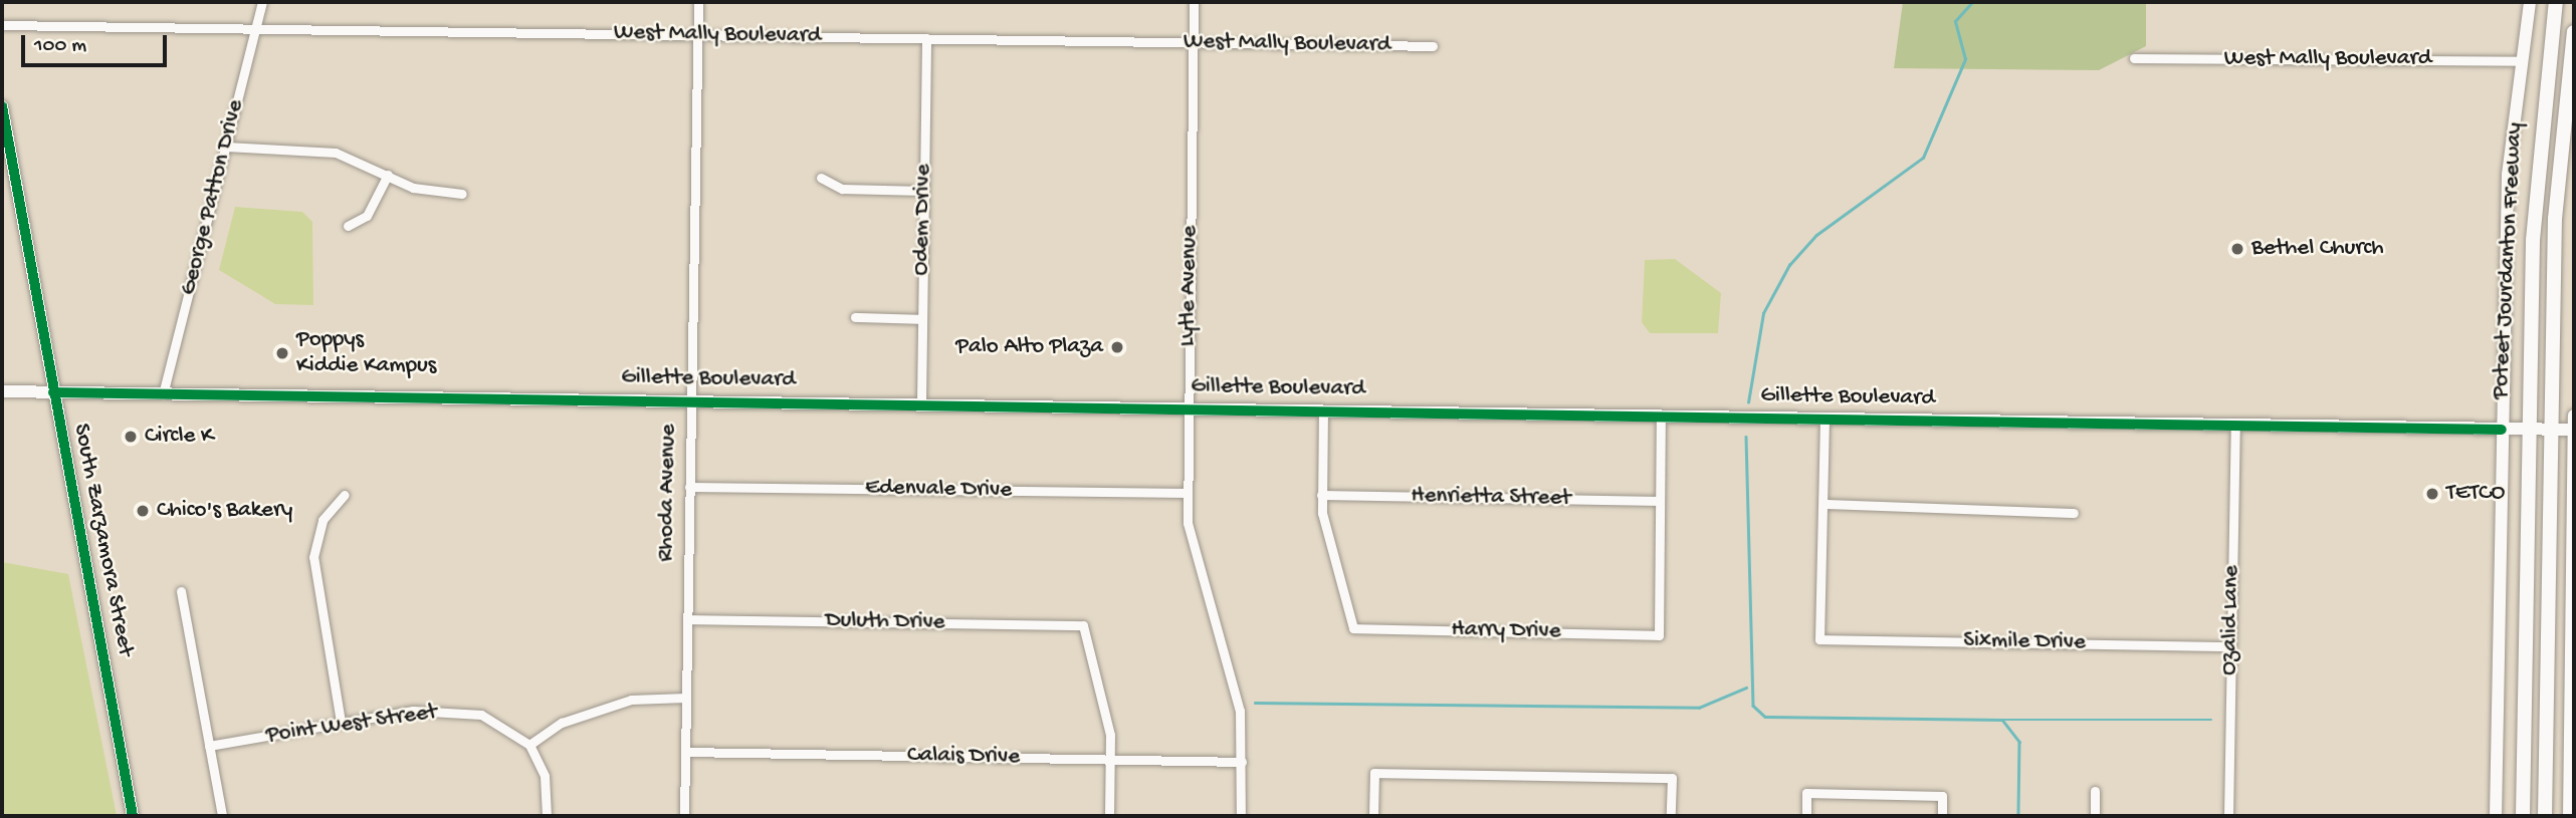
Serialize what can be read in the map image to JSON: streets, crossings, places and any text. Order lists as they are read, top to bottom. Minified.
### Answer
{"streets":{"main road":["Poteet Jourdanton Freeway","Gillette Boulevard","South Zarzamora Street"],"street":["West Mally Boulevard","George Patton Drive","Odem Drive","Lytle Avenue","Edenvale Drive","Rhoda Avenue","Henrietta Street","Ozalid Lane","Duluth Drive","Harry Drive","Sixmile Drive","Point West Street","Calais Drive"]},"crossings":[["West Mally Boulevard","George Patton Drive"],["West Mally Boulevard","Odem Drive"],["West Mally Boulevard","Poteet Jourdanton Freeway"],["West Mally Boulevard","Lytle Avenue"],["West Mally Boulevard","Rhoda Avenue"],["George Patton Drive","Gillette Boulevard"],["Odem Drive","Gillette Boulevard"],["Poteet Jourdanton Freeway","Gillette Boulevard"],["Lytle Avenue","Gillette Boulevard"],["Lytle Avenue","Edenvale Drive"],["Lytle Avenue","Calais Drive"],["Gillette Boulevard","Rhoda Avenue"],["Gillette Boulevard","South Zarzamora Street"],["Gillette Boulevard","Ozalid Lane"],["Edenvale Drive","Rhoda Avenue"],["Rhoda Avenue","Duluth Drive"],["Rhoda Avenue","Calais Drive"],["Henrietta Street","Harry Drive"],["Ozalid Lane","Sixmile Drive"],["Duluth Drive","Calais Drive"]],"places":["Bethel Church","Palo Alto Plaza","Poppys Kiddie Kampus","Circle K","TETCO","Chico's Bakery"],"scale_bar":"100 m"}
